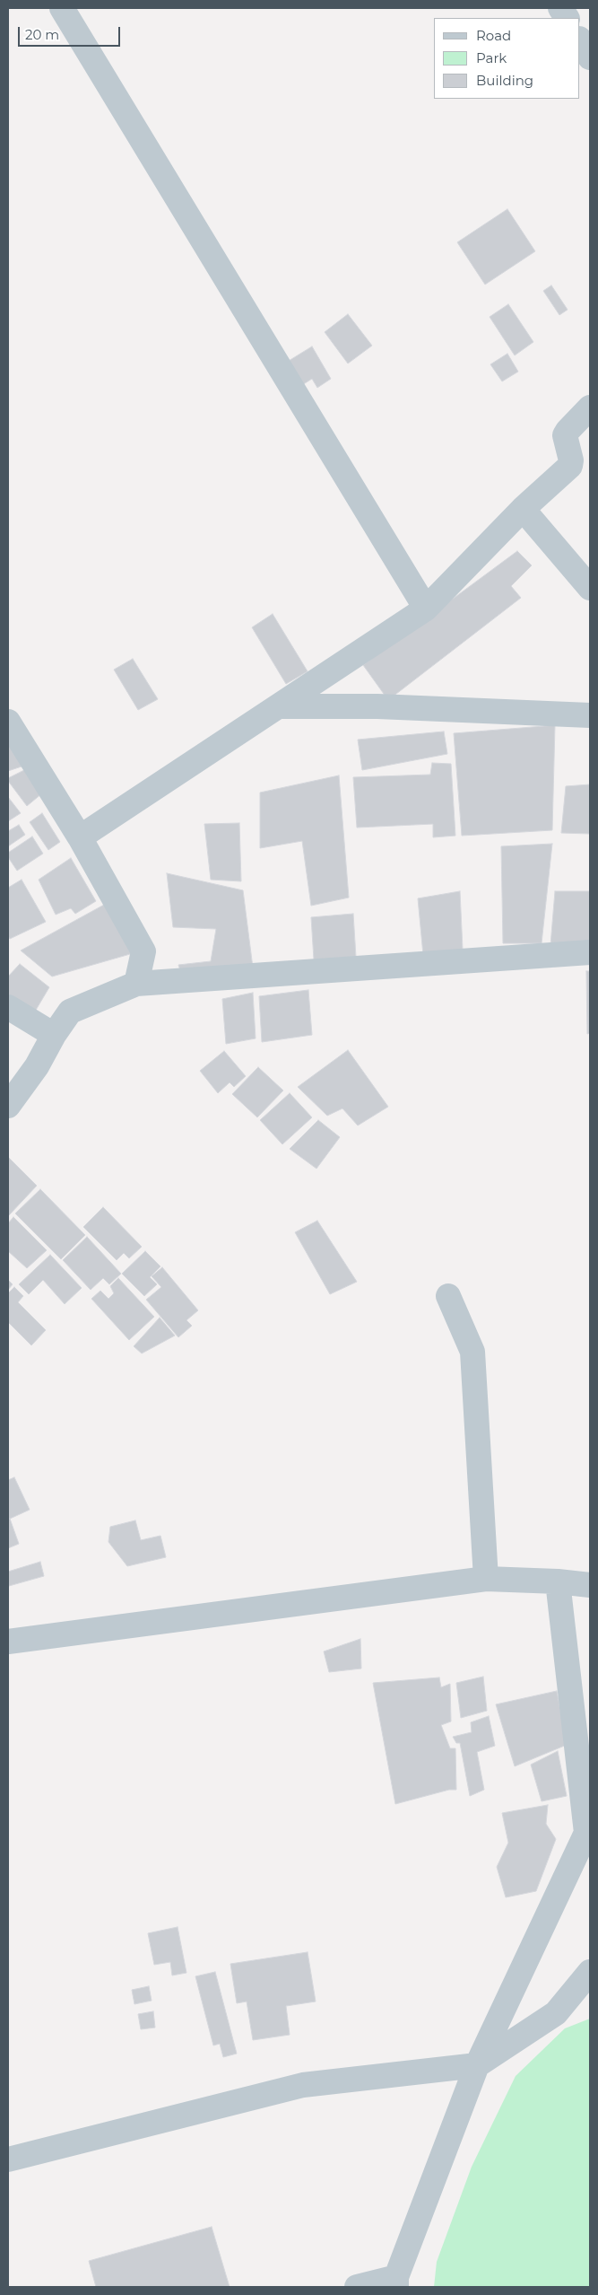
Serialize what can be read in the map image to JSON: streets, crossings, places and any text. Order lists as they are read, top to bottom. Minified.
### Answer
{"legend":["Road","Park","Building"],"scale_bar":"20 m"}
